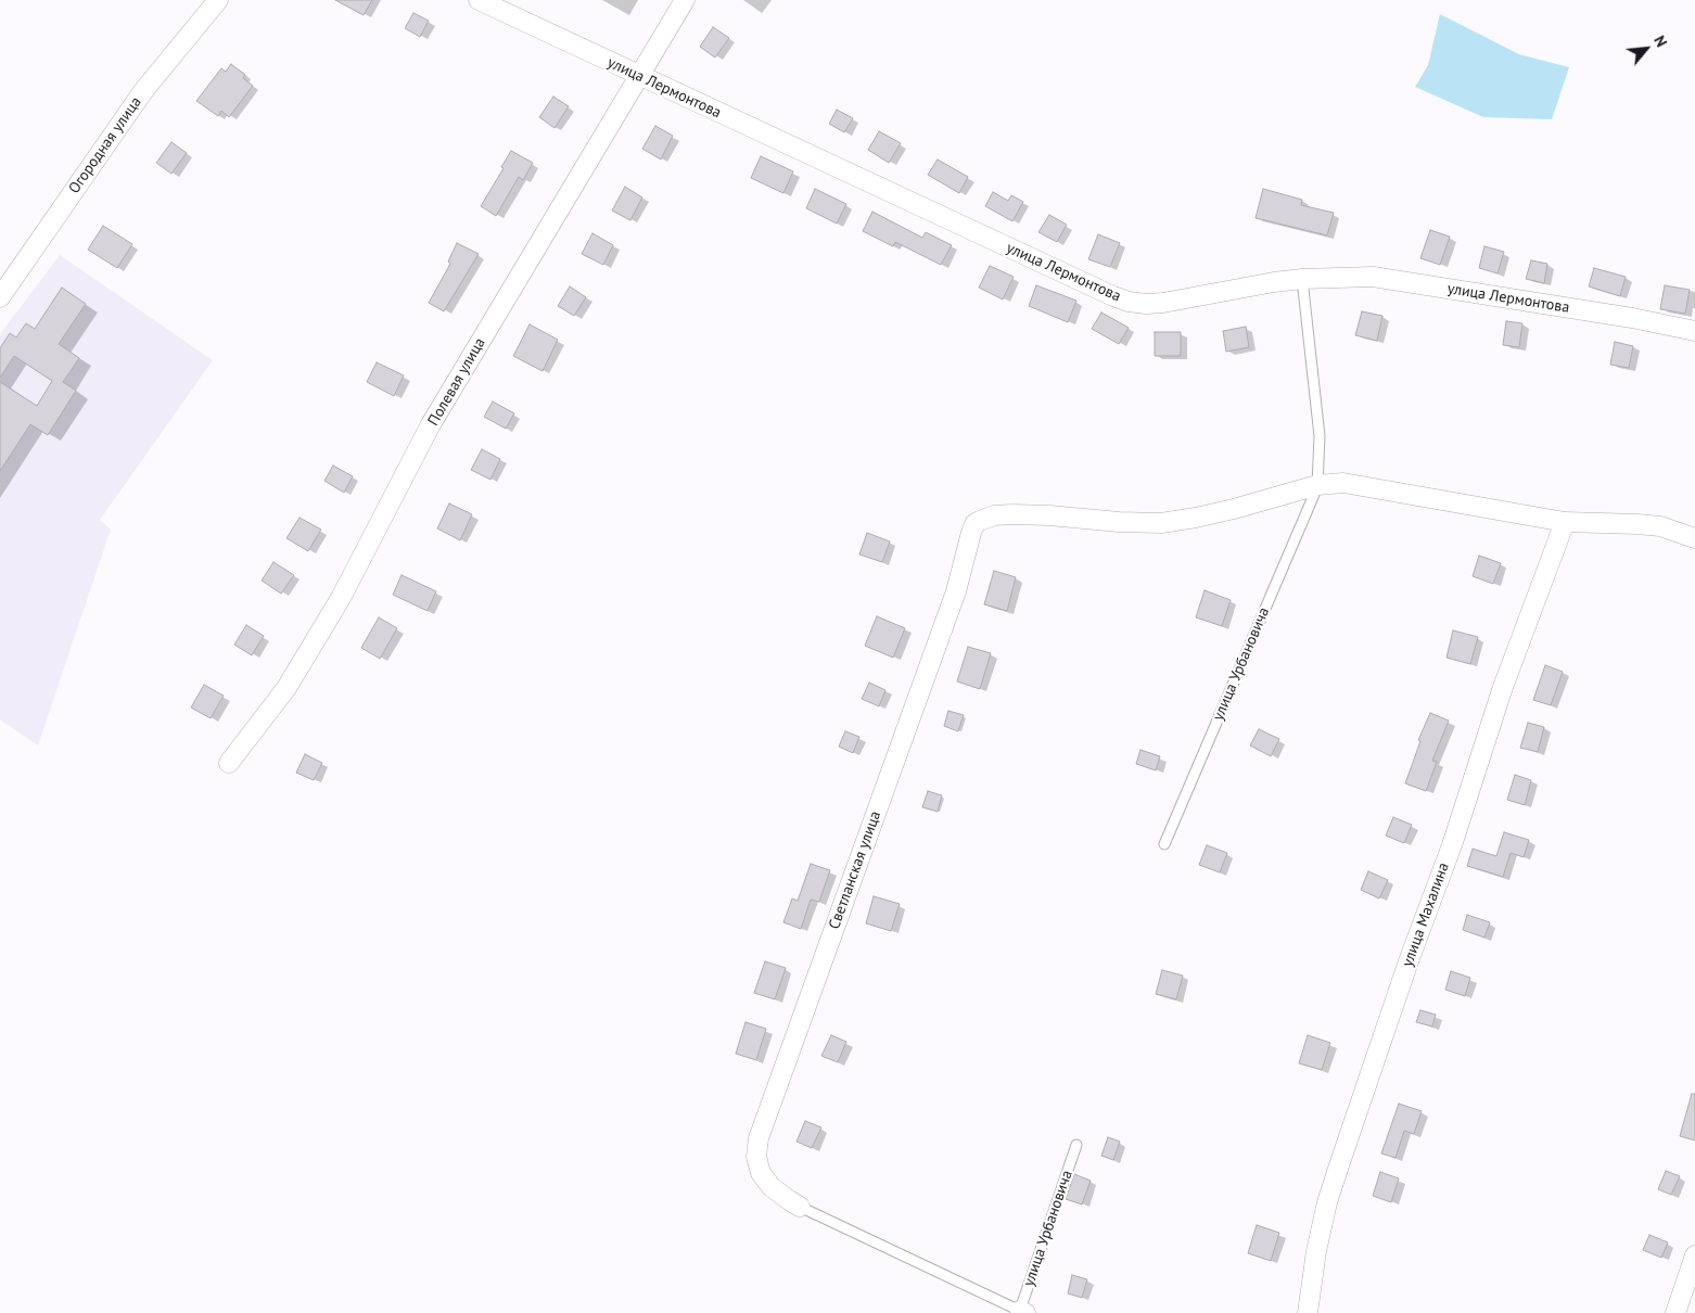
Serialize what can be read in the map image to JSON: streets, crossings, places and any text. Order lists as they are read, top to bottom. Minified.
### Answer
{"streets":{"street":["улица Лермонтова","Огородная улица","Полевая улица","Светланская улица","улица Махалина"],"lane":["улица Урбановича"]},"crossings":[["улица Лермонтова","Полевая улица"],["улица Лермонтова","улица Урбановича"],["улица Урбановича","Светланская улица"]],"north":"top right"}
